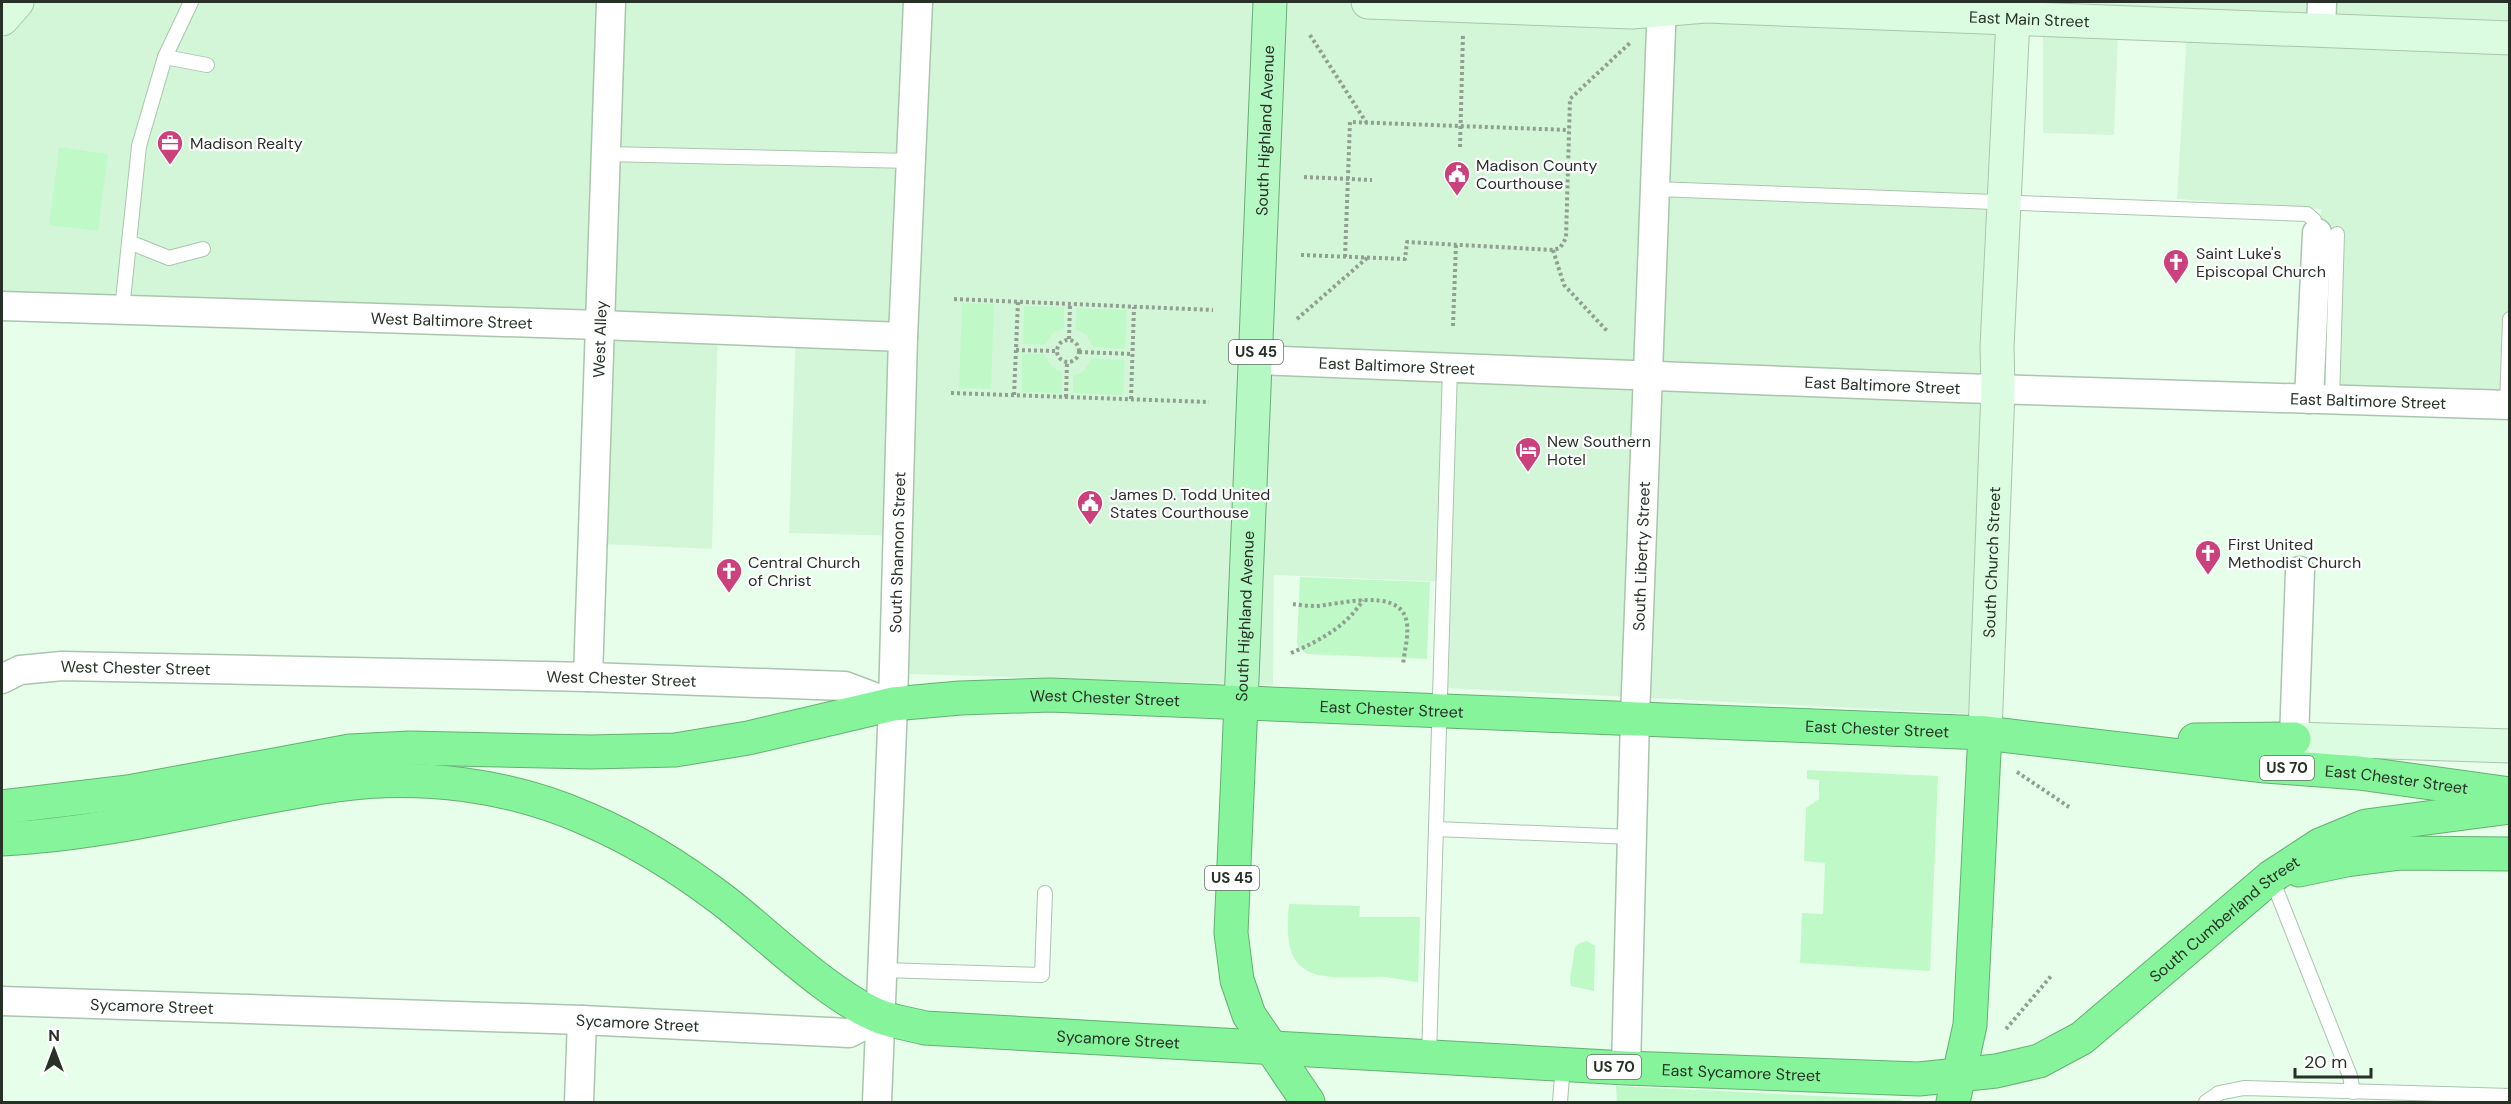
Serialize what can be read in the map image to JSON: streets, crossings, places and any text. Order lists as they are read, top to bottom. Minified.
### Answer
{"streets":{"highway":["South Highland Avenue","US 45","South Church Street","West Chester Street","East Chester Street","US 70","South Cumberland Street","Sycamore Street","East Sycamore Street"],"main road":["East Main Street"],"street":["West Baltimore Street","West Alley","East Baltimore Street","South Shannon Street","South Liberty Street"]},"crossings":[["East Main Street","South Liberty Street"],["East Main Street","South Church Street"],["South Highland Avenue","East Baltimore Street"],["South Highland Avenue","West Chester Street"],["South Highland Avenue","East Chester Street"],["South Highland Avenue","Sycamore Street"],["South Highland Avenue","East Sycamore Street"],["West Baltimore Street","West Alley"],["West Baltimore Street","South Shannon Street"],["West Alley","West Chester Street"],["East Baltimore Street","South Liberty Street"],["East Baltimore Street","South Church Street"],["South Shannon Street","West Chester Street"],["South Shannon Street","Sycamore Street"],["South Liberty Street","East Chester Street"],["South Liberty Street","East Sycamore Street"],["South Church Street","East Chester Street"],["South Church Street","South Cumberland Street"],["South Church Street","East Sycamore Street"],["West Chester Street","East Chester Street"],["South Cumberland Street","East Sycamore Street"],["Sycamore Street","East Sycamore Street"]],"places":{"office":["Madison Realty"],"public building":["Madison County Courthouse","James D. Todd United States Courthouse"],"church":["Saint Luke's Episcopal Church","First United Methodist Church","Central Church of Christ"],"hotel":["New Southern Hotel"]},"scale_bar":"20 m","north":"top"}
